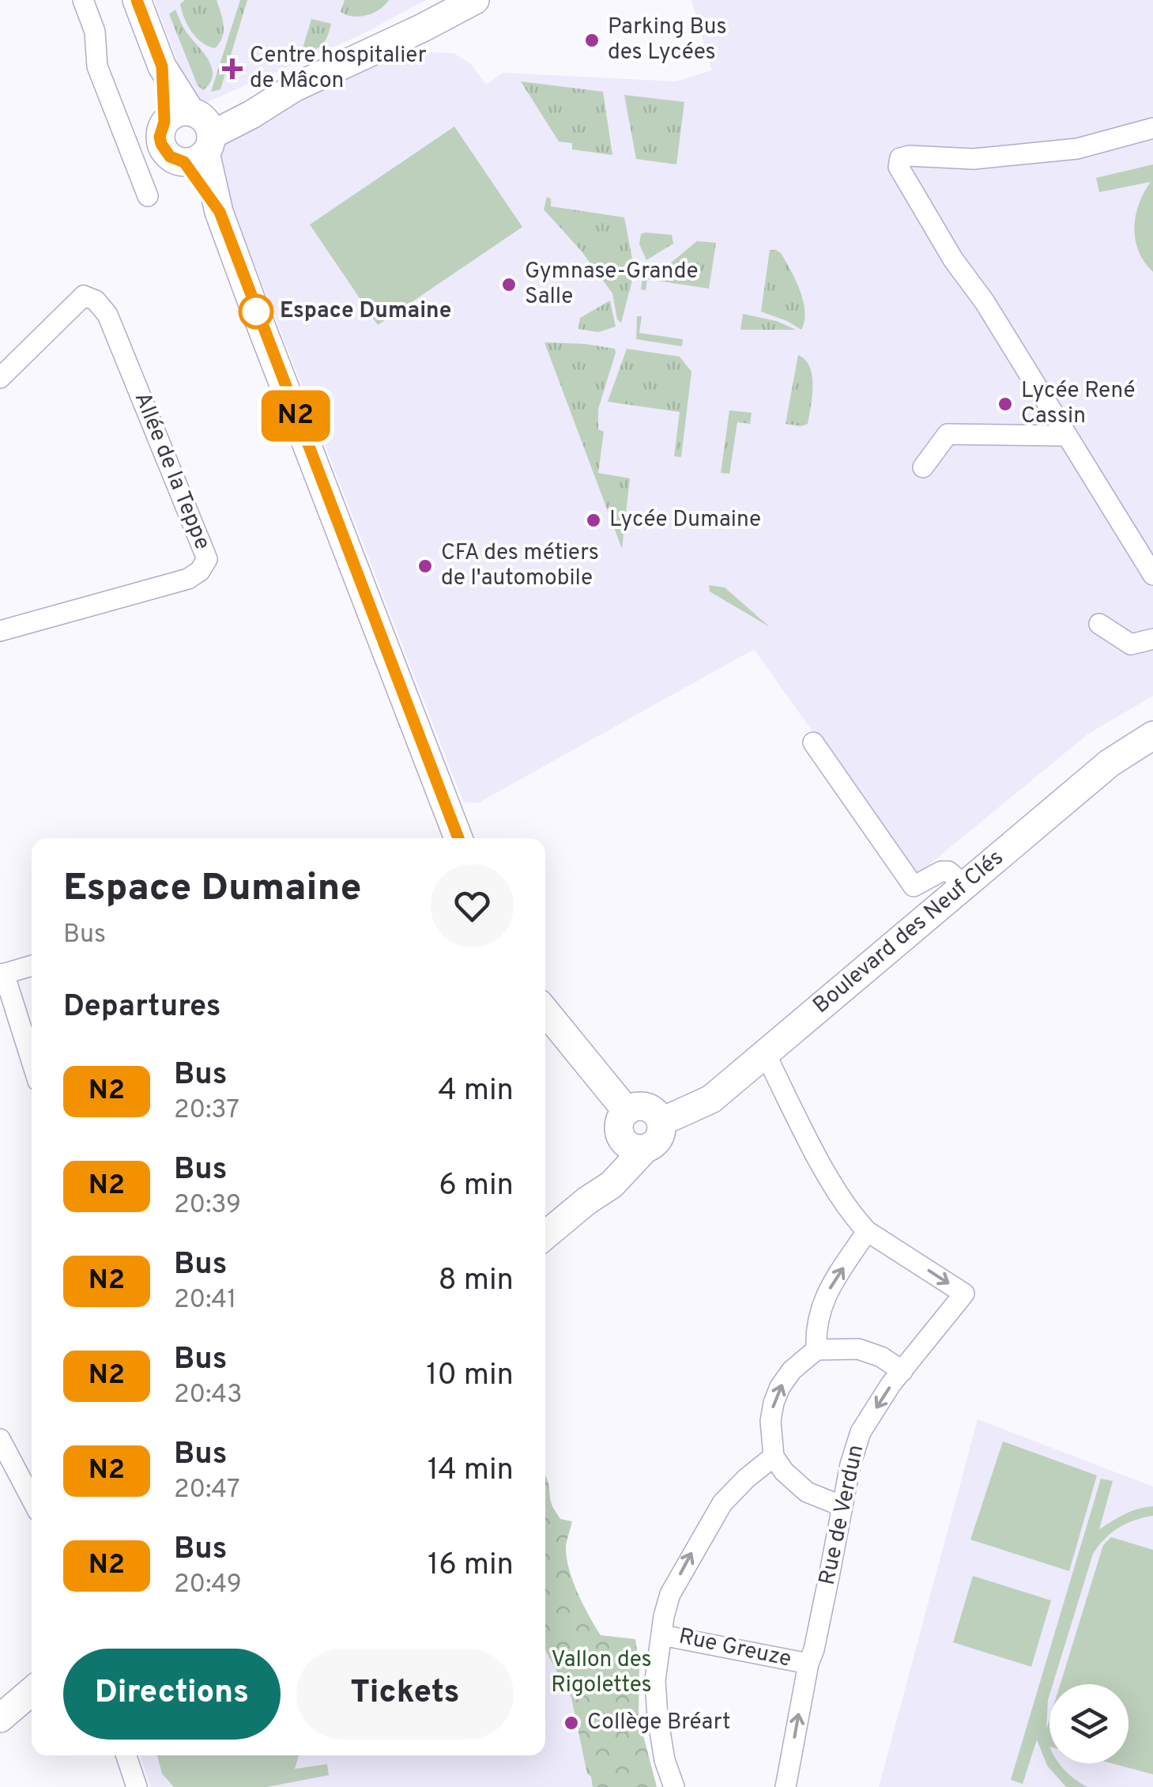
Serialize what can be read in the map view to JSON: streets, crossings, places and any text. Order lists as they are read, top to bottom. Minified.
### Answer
{"streets":{"street":["Allée de la Teppe","Boulevard des Neuf Clés","Rue de Verdun","Rue Greuze"]},"crossings":[["Rue de Verdun","Rue Greuze"]],"parks":["Vallon des Rigolettes"],"places":{"other":["Parking Bus des Lycées","Gymnase-Grande Salle","Espace Dumaine","Lycée René Cassin","Lycée Dumaine","CFA des métiers de l'automobile","Collège Bréart"],"health":["Centre hospitalier de Mâcon"]},"lines":["bus line N2"],"page":{"on_map":"N2","heading":[["Espace Dumaine","Bus"],"Departures"],"list":[{"mark":"N2","name":"Bus","note":"20:37","value":"4 min"},{"mark":"N2","name":"Bus","note":"20:39","value":"6 min"},{"mark":"N2","name":"Bus","note":"20:41","value":"8 min"},{"mark":"N2","name":"Bus","note":"20:43","value":"10 min"},{"mark":"N2","name":"Bus","note":"20:47","value":"14 min"},{"mark":"N2","name":"Bus","note":"20:49","value":"16 min"}],"buttons":["Directions","Tickets"]}}
